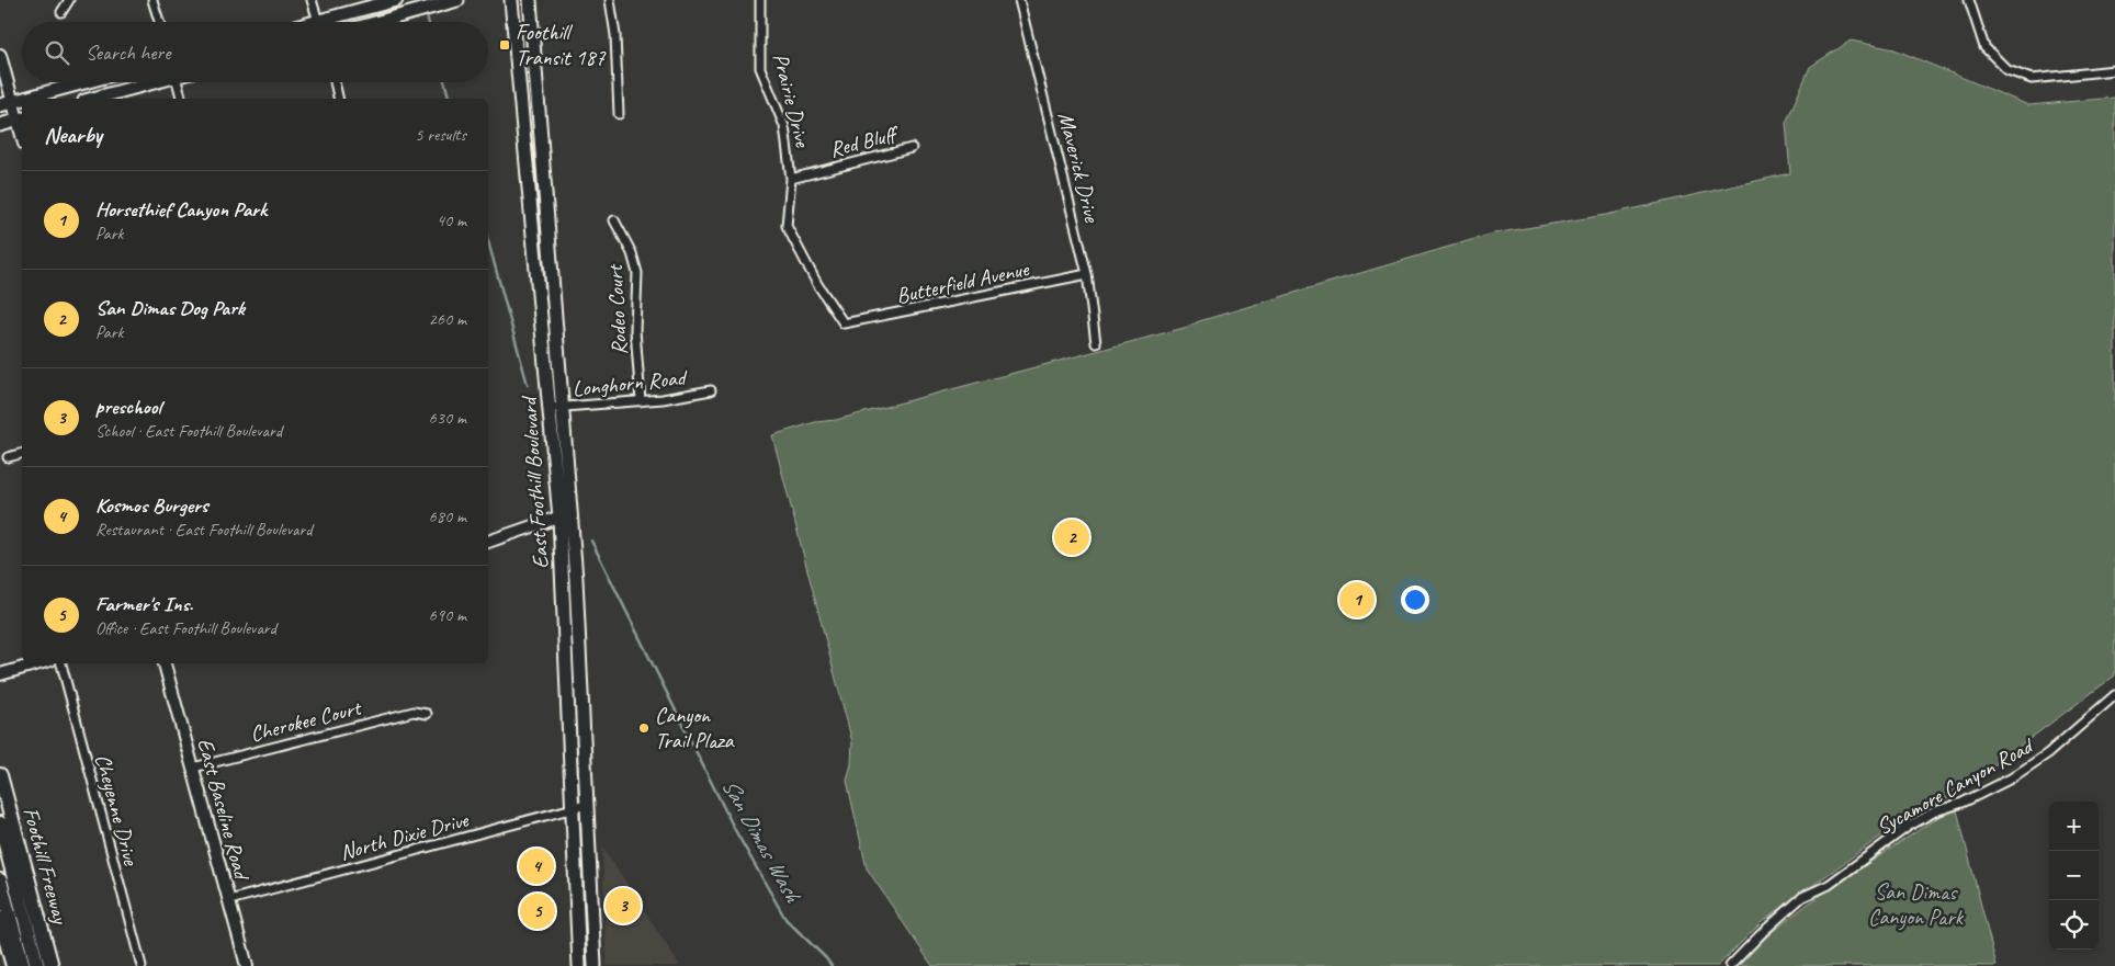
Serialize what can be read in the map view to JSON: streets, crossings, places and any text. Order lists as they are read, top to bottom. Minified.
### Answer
{"streets":{"highway":["Foothill Freeway"],"main road":["East Foothill Boulevard","East Baseline Road"],"street":["Prairie Drive","Red Bluff","Maverick Drive","Butterfield Avenue","Rodeo Court","Longhorn Road","Cherokee Court","Sycamore Canyon Road","Cheyenne Drive","North Dixie Drive"]},"crossings":[["Prairie Drive","Red Bluff"],["Prairie Drive","Butterfield Avenue"],["Maverick Drive","Butterfield Avenue"],["Rodeo Court","Longhorn Road"],["Longhorn Road","East Foothill Boulevard"],["East Foothill Boulevard","North Dixie Drive"],["Cherokee Court","East Baseline Road"],["East Baseline Road","North Dixie Drive"]],"water":["San Dimas Wash"],"parks":["San Dimas Canyon Park"],"places":{"transit":["Foothill Transit 187"],"other":["Canyon Trail Plaza"]},"page":{"search":"Search here","heading":["Nearby","5 results"],"list":[{"mark":"1","name":"Horsethief Canyon Park","note":"Park","value":"40 m"},{"mark":"2","name":"San Dimas Dog Park","note":"Park","value":"260 m"},{"mark":"3","name":"preschool","note":"School · East Foothill Boulevard","value":"630 m"},{"mark":"4","name":"Kosmos Burgers","note":"Restaurant · East Foothill Boulevard","value":"680 m"},{"mark":"5","name":"Farmer's Ins.","note":"Office · East Foothill Boulevard","value":"690 m"}],"pins":["2","1","4","3","5"],"map_buttons":["+","−"]}}
